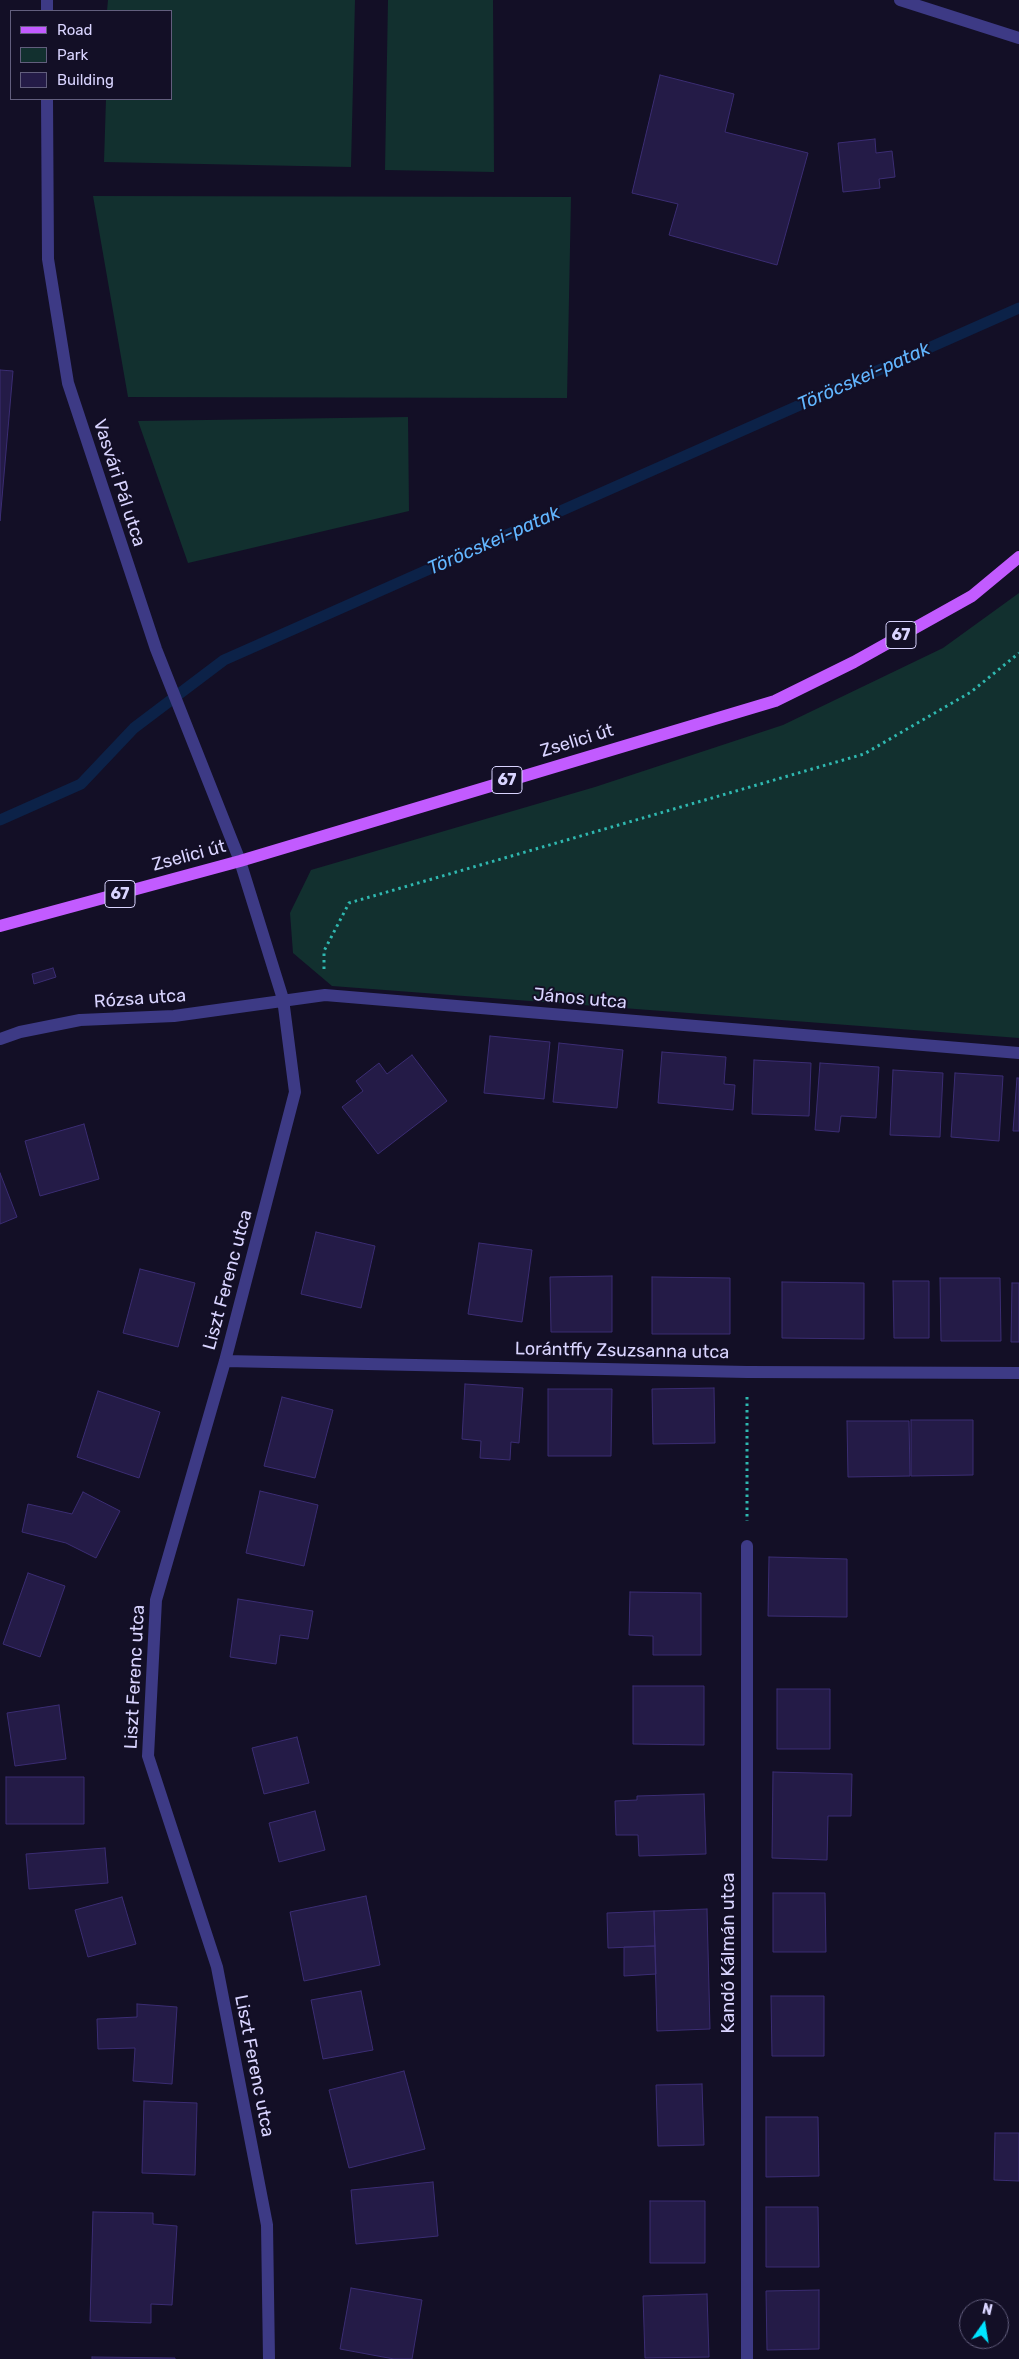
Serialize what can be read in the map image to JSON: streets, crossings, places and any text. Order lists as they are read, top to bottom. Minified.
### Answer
{"streets":{"main road":["67","Zselici út"],"street":["Vasvári Pál utca","Rózsa utca","János utca","Liszt Ferenc utca","Lorántffy Zsuzsanna utca","Kandó Kálmán utca"]},"crossings":[["Vasvári Pál utca","Zselici út"],["Rózsa utca","János utca"],["Rózsa utca","Liszt Ferenc utca"],["János utca","Liszt Ferenc utca"],["Liszt Ferenc utca","Lorántffy Zsuzsanna utca"]],"water":["Töröcskei-patak"],"legend":["Road","Park","Building"],"north":"top"}
